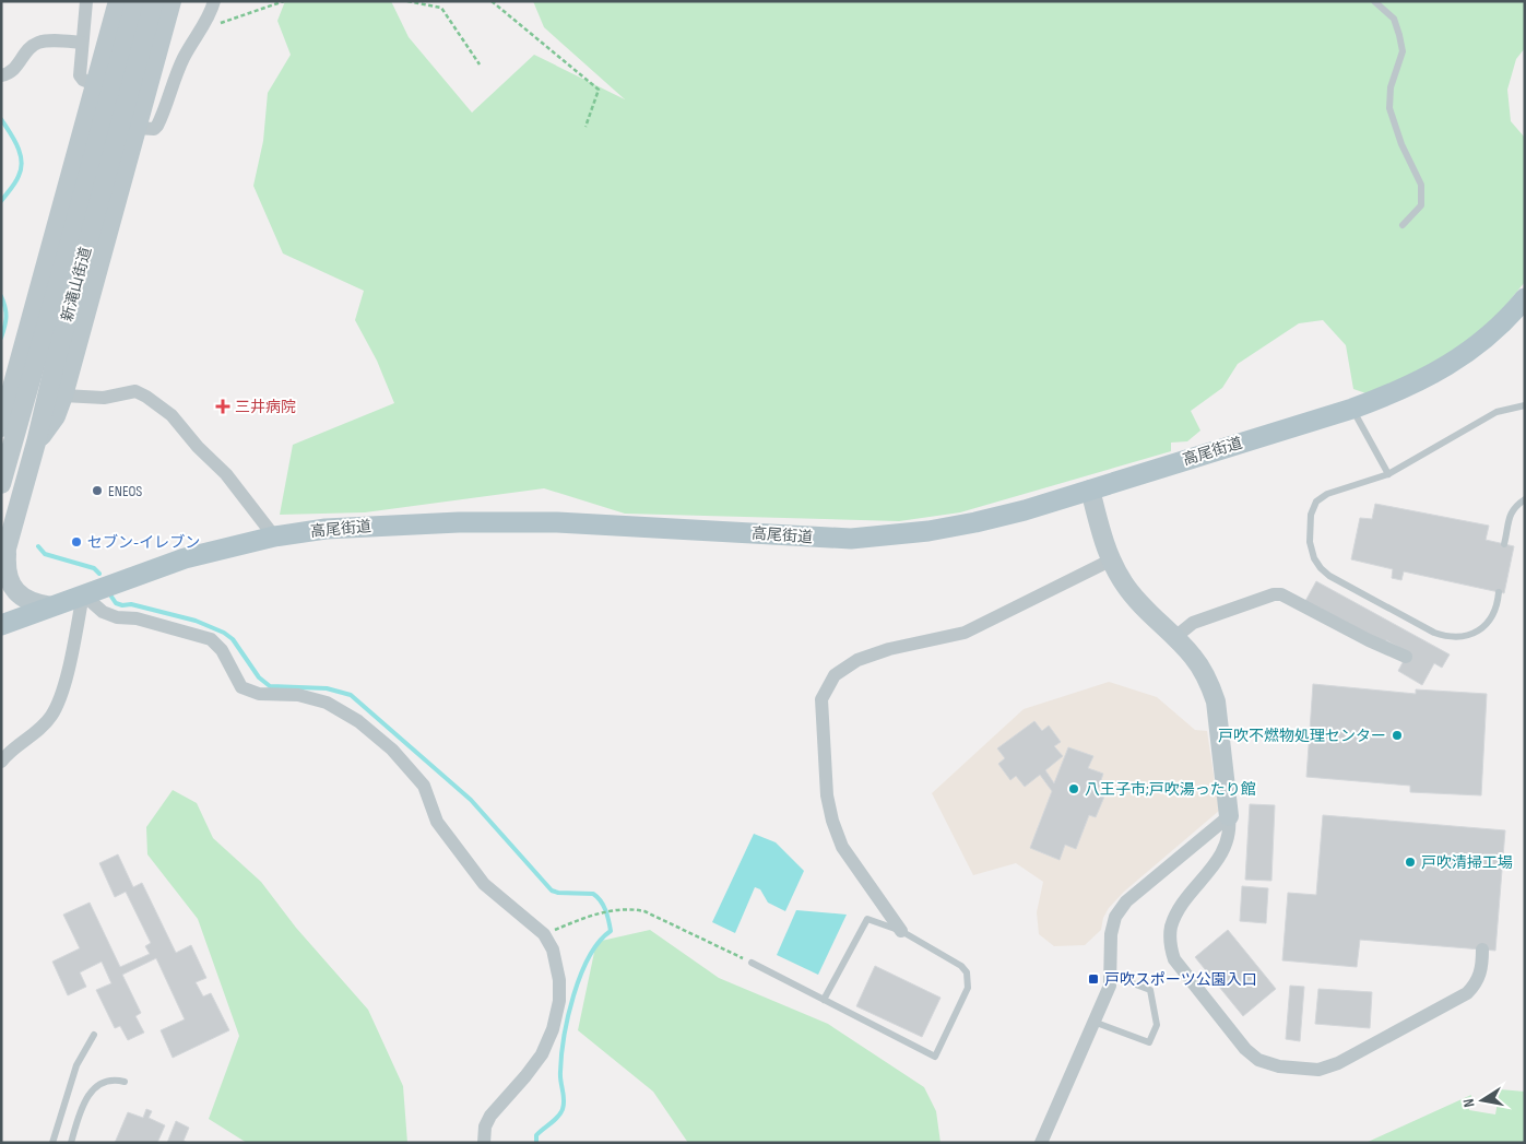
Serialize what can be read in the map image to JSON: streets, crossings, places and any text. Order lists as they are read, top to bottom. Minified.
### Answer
{"streets":{"main road":["新滝山街道","高尾街道"]},"places":{"health":["三井病院"],"other":["ENEOS","セブン-イレブン","戸吹不燃物処理センター","八王子市;戸吹湯ったり館","戸吹清掃工場"],"transit":["戸吹スポーツ公園入口"]},"north":"left"}
